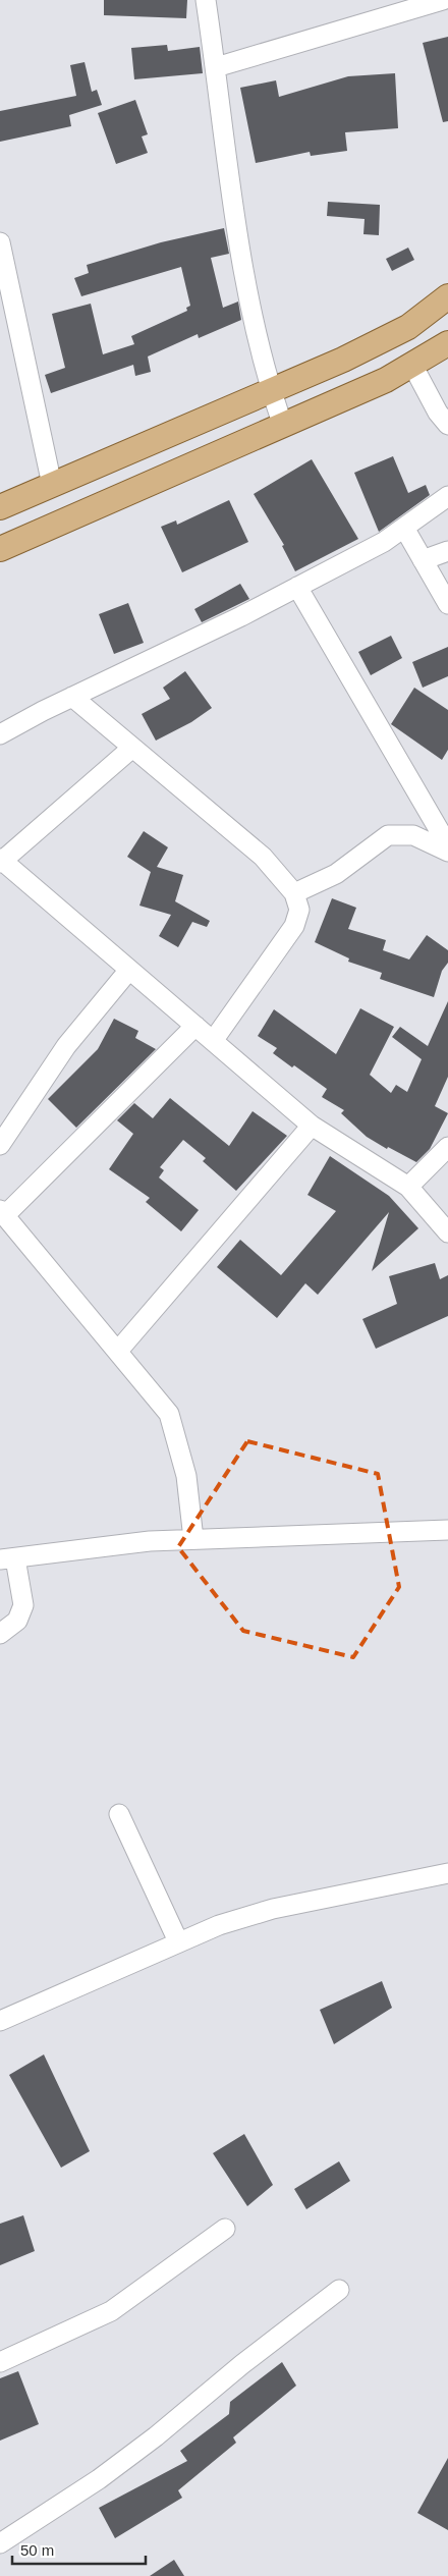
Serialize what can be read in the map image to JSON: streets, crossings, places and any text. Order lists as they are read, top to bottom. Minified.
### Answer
{"scale_bar":"50 m"}
